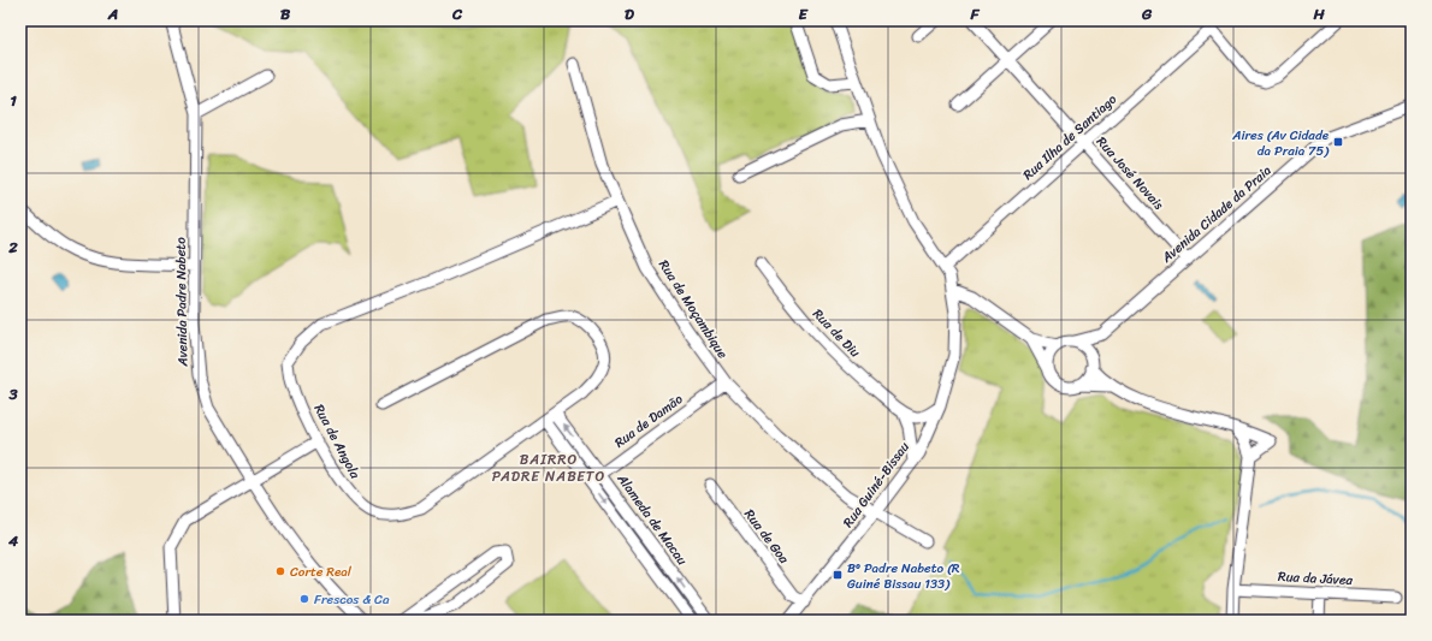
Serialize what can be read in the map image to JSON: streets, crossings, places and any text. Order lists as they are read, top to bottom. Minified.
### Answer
{"streets":{"street":["Rua Ilha de Santiago","Rua José Novais","Avenida Cidade da Praia","Avenida Padre Nabeto","Rua de Moçambique","Rua de Diu","Rua de Damão","Rua de Angola","Rua Guiné-Bissau","Alameda de Macau","Rua de Goa","Rua da Jávea"]},"crossings":[["Rua Ilha de Santiago","Rua José Novais"],["Rua Ilha de Santiago","Rua Guiné-Bissau"],["Rua José Novais","Avenida Cidade da Praia"],["Rua de Moçambique","Rua de Damão"],["Rua de Moçambique","Rua de Angola"],["Rua de Moçambique","Rua Guiné-Bissau"],["Rua de Diu","Rua Guiné-Bissau"],["Rua de Damão","Alameda de Macau"],["Rua de Angola","Alameda de Macau"],["Rua Guiné-Bissau","Rua de Goa"]],"districts":["BAIRRO PADRE NABETO"],"places":{"transit":["Aires (Av Cidade da Praia 75)","Bº Padre Nabeto (R Guiné Bissau 133)"],"other":["Corte Real","Frescos & Ca"]},"grid":{"columns":["A","B","C","D","E","F","G","H"],"rows":["1","2","3","4"]}}
